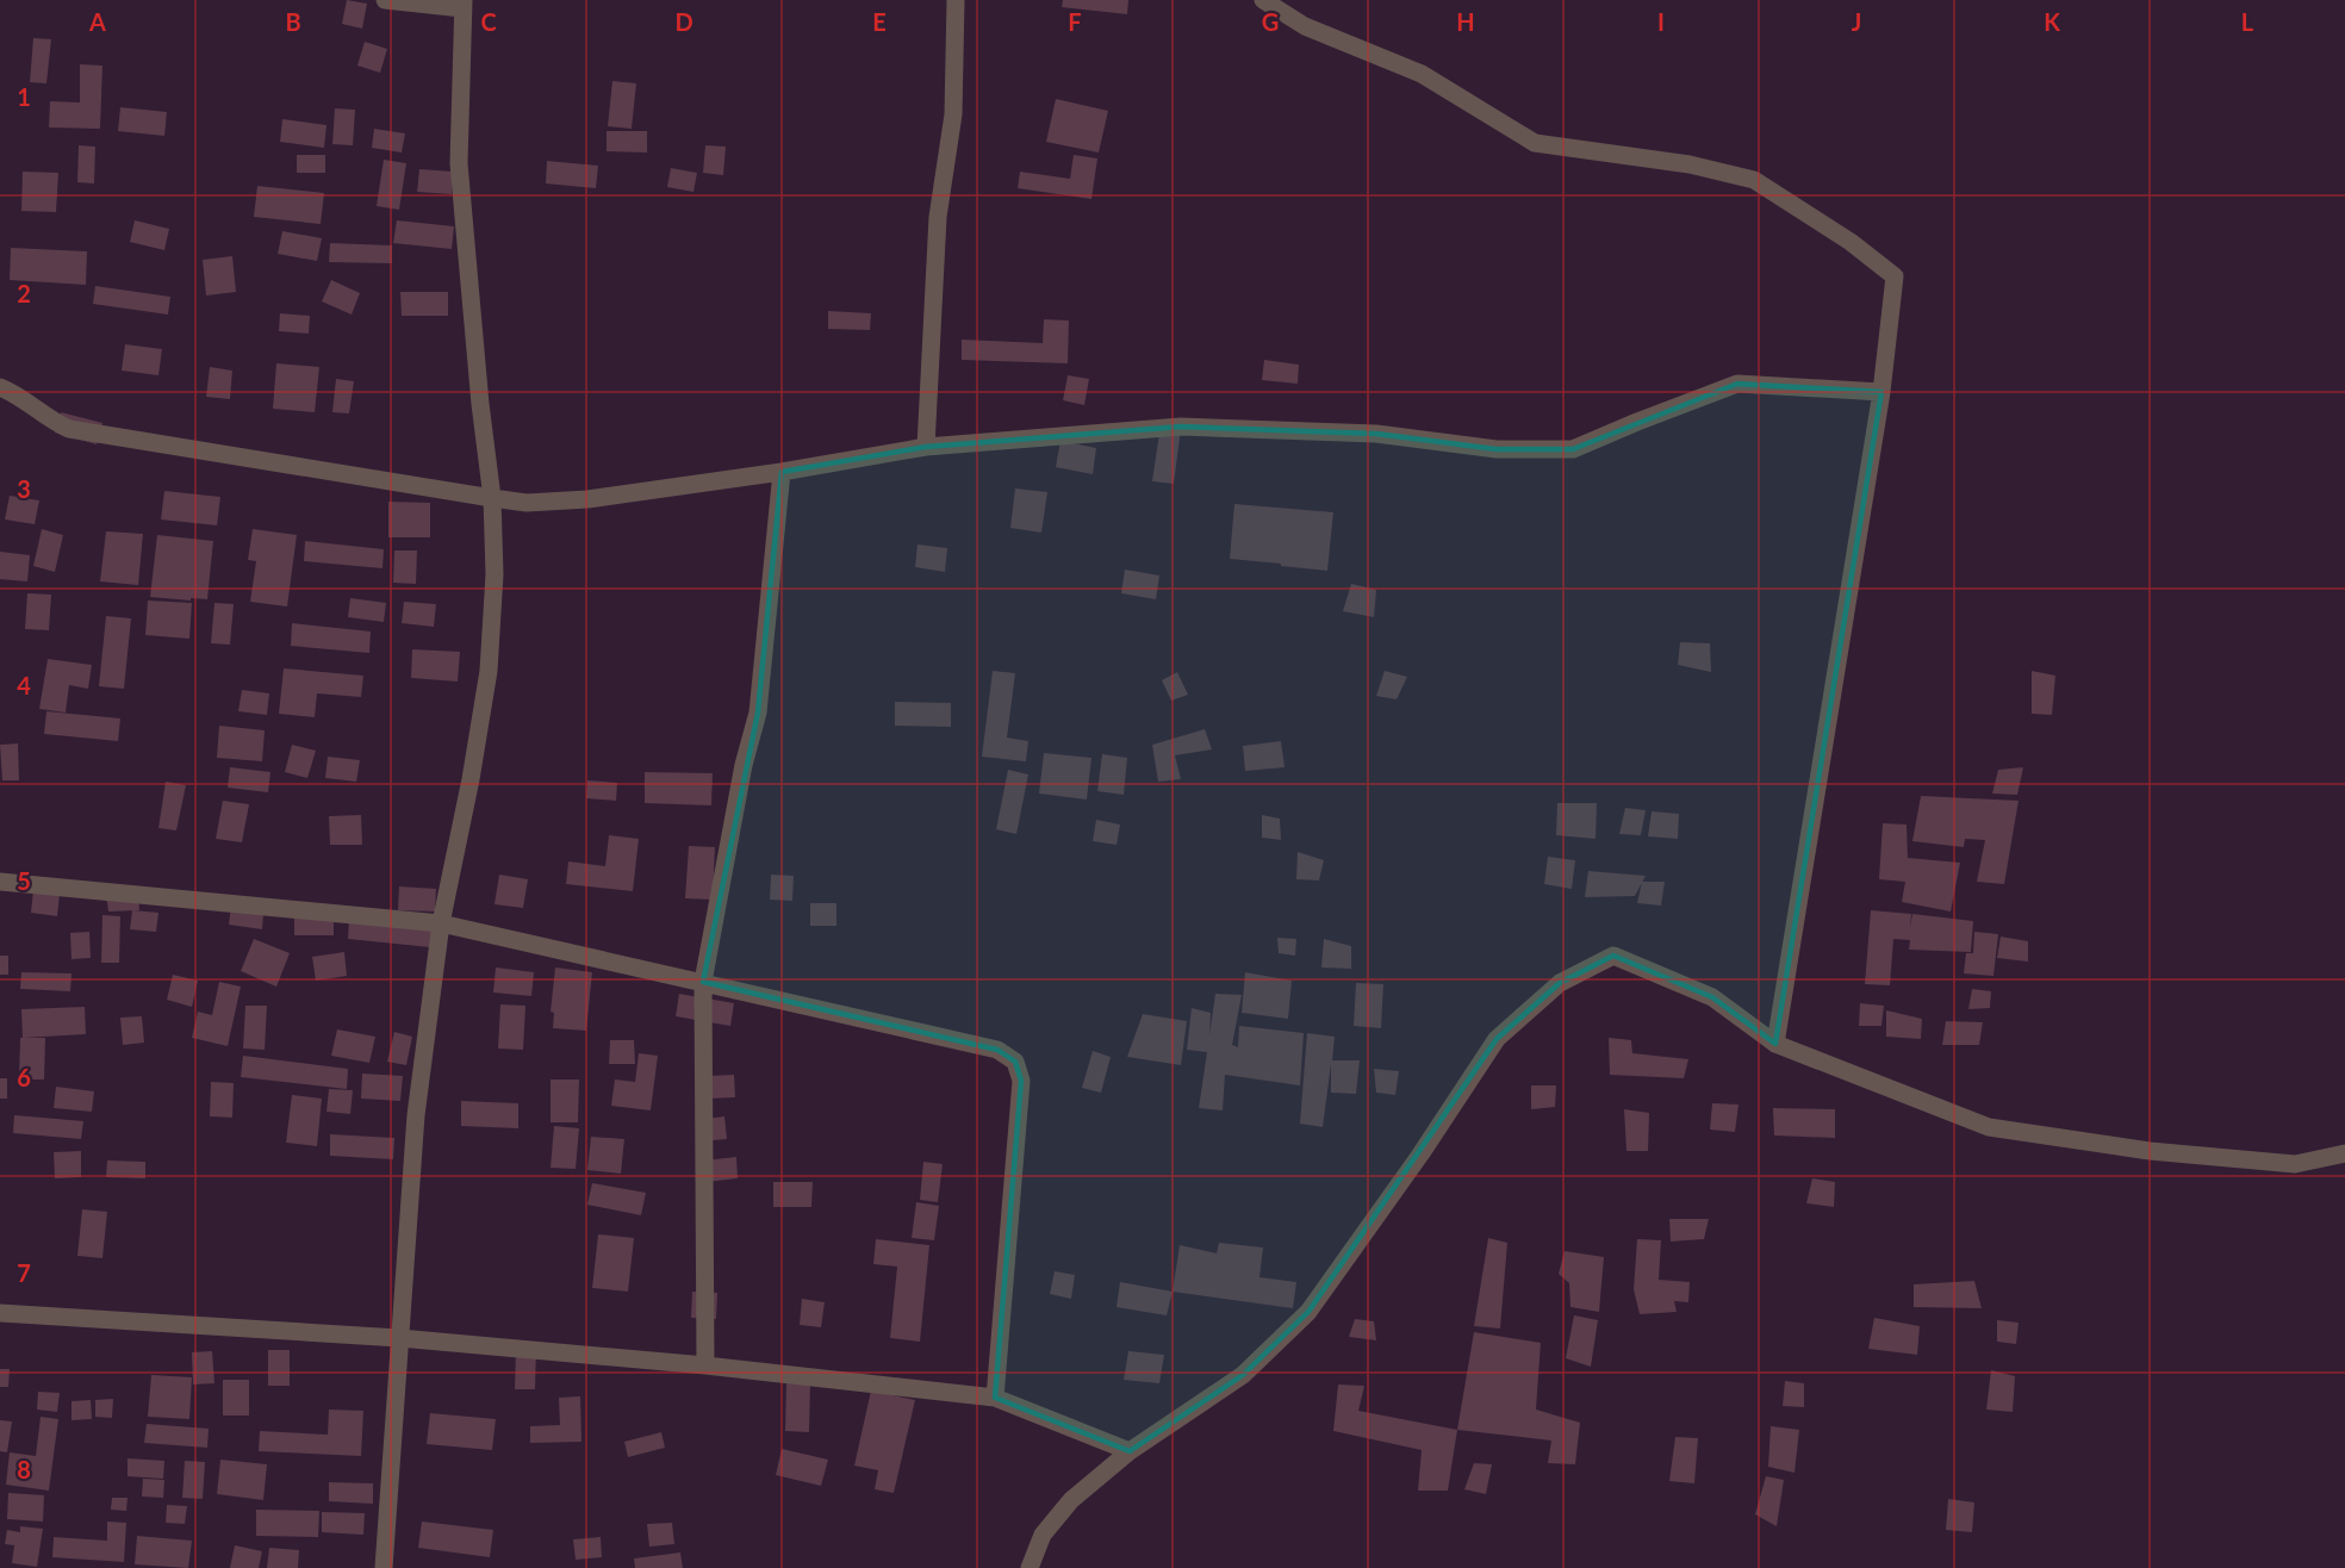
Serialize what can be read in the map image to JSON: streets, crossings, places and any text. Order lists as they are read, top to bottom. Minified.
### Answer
{"grid":{"columns":["A","B","C","D","E","F","G","H","I","J","K","L"],"rows":["1","2","3","4","5","6","7","8"]}}
